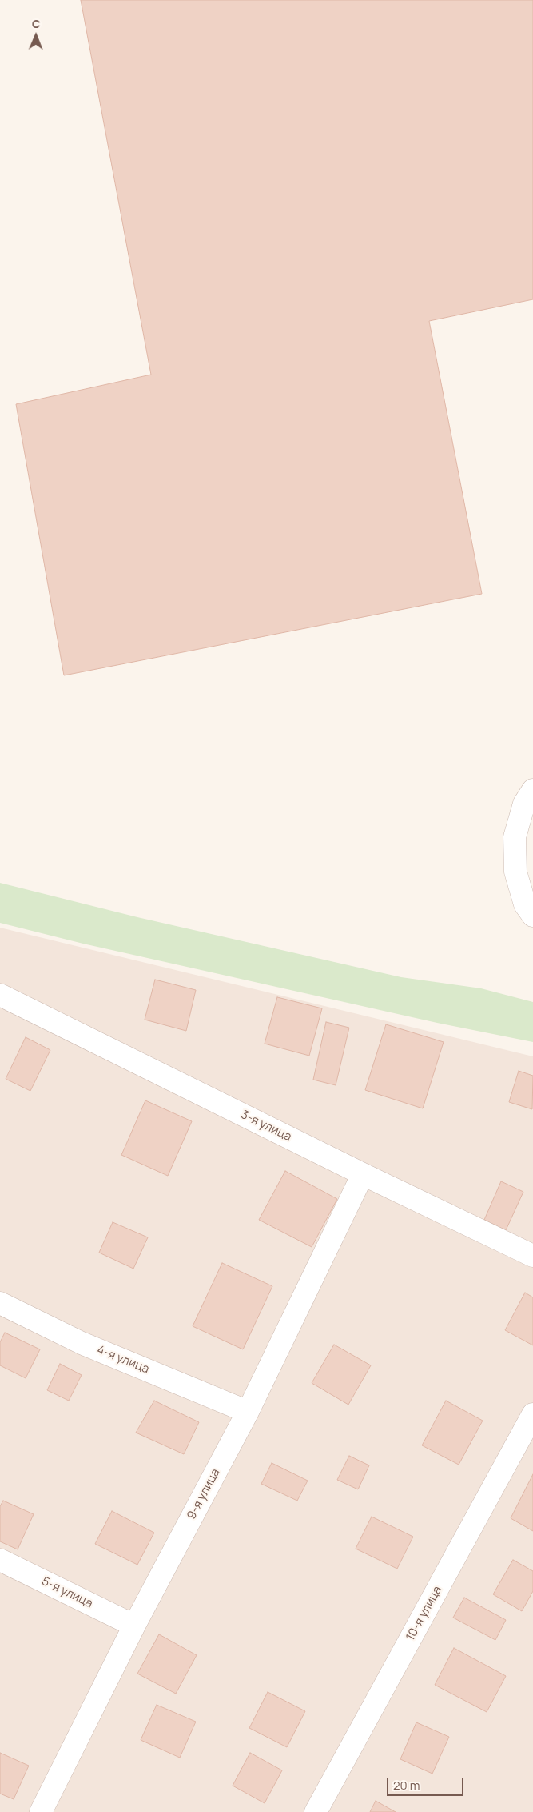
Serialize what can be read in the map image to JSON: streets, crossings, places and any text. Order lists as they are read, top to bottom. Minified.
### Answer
{"streets":{"street":["3-я улица","4-я улица","9-я улица","5-я улица","10-я улица"]},"crossings":[["3-я улица","9-я улица"],["4-я улица","9-я улица"],["9-я улица","5-я улица"]],"scale_bar":"20 m","north":"top"}
